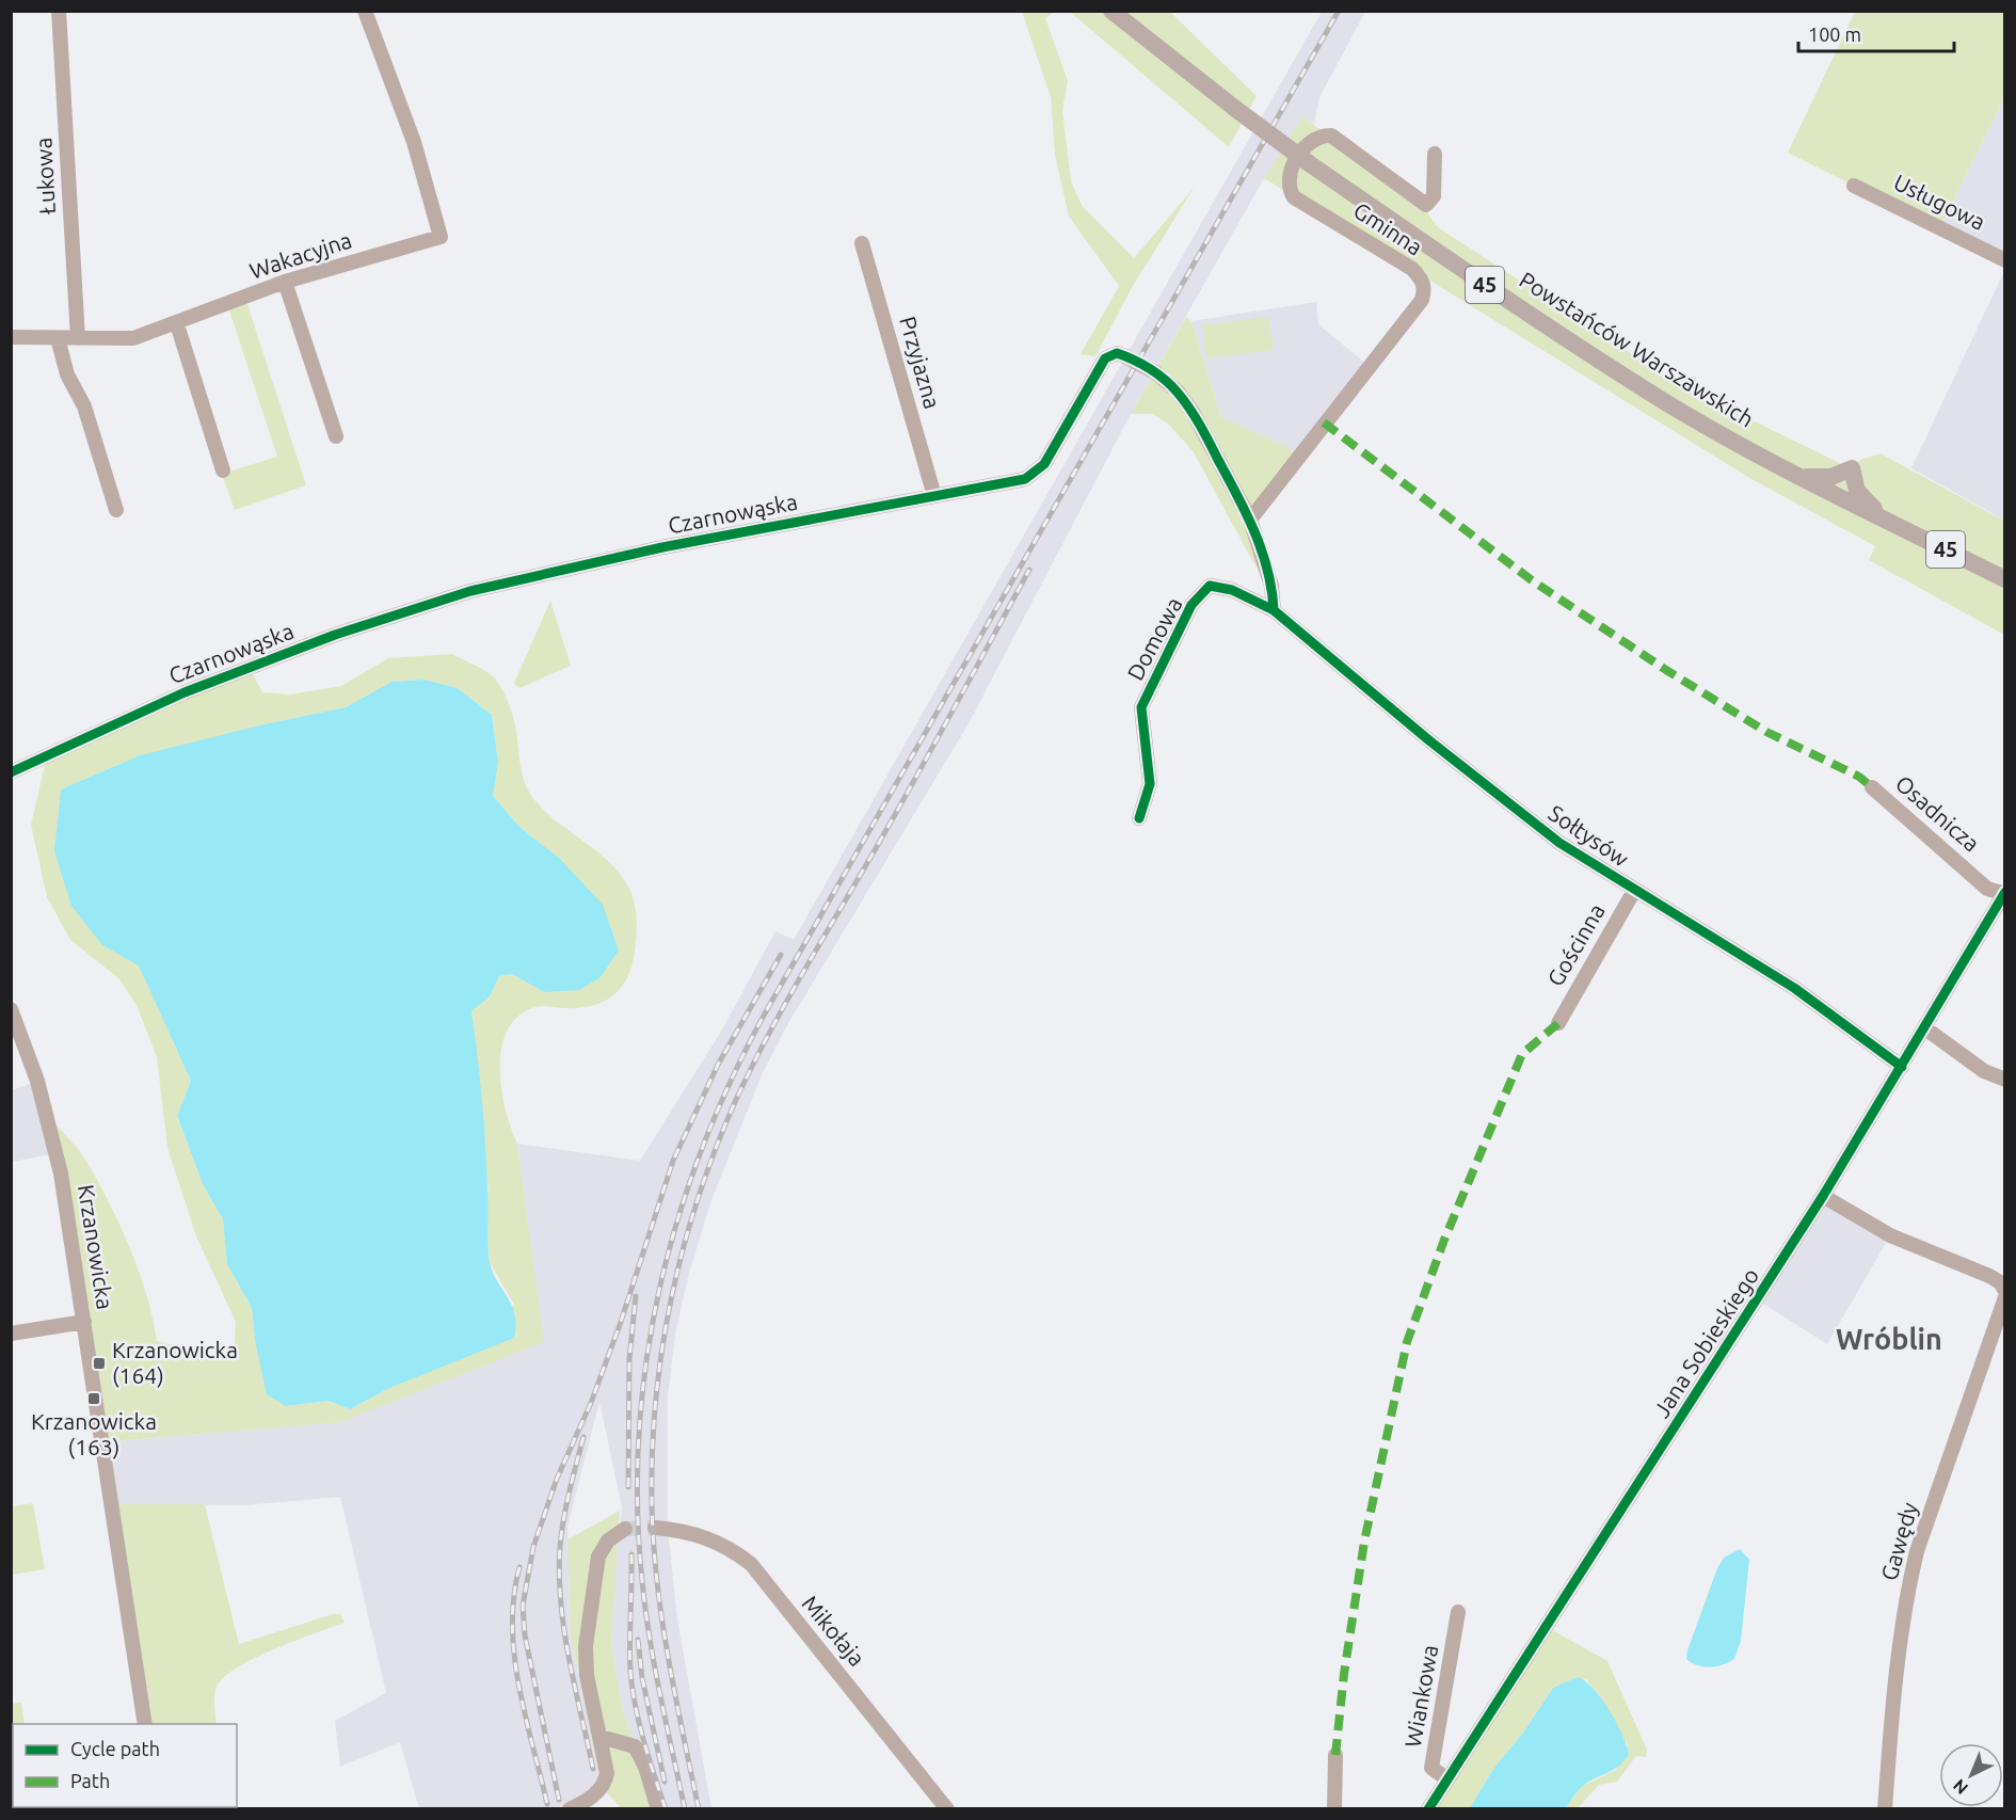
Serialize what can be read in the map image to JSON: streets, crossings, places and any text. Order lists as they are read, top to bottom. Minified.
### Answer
{"streets":{"main road":["45","Powstańców Warszawskich"],"street":["Łukowa","Usługowa","Gminna","Wakacyjna","Przyjazna","Czarnowąska","Domowa","Osadnicza","Sołtysów","Gościnna","Krzanowicka","Jana Sobieskiego","Gawędy","Mikołaja","Wiankowa"]},"crossings":[["Łukowa","Wakacyjna"],["Gminna","Czarnowąska"],["Przyjazna","Czarnowąska"],["Czarnowąska","Domowa"],["Czarnowąska","Sołtysów"],["Domowa","Sołtysów"],["Osadnicza","Jana Sobieskiego"],["Sołtysów","Gościnna"],["Sołtysów","Jana Sobieskiego"],["Jana Sobieskiego","Wiankowa"]],"districts":["Wróblin"],"places":{"transit":["Krzanowicka (164)","Krzanowicka (163)"]},"legend":["Cycle path","Path"],"scale_bar":"100 m","north":"bottom left"}
